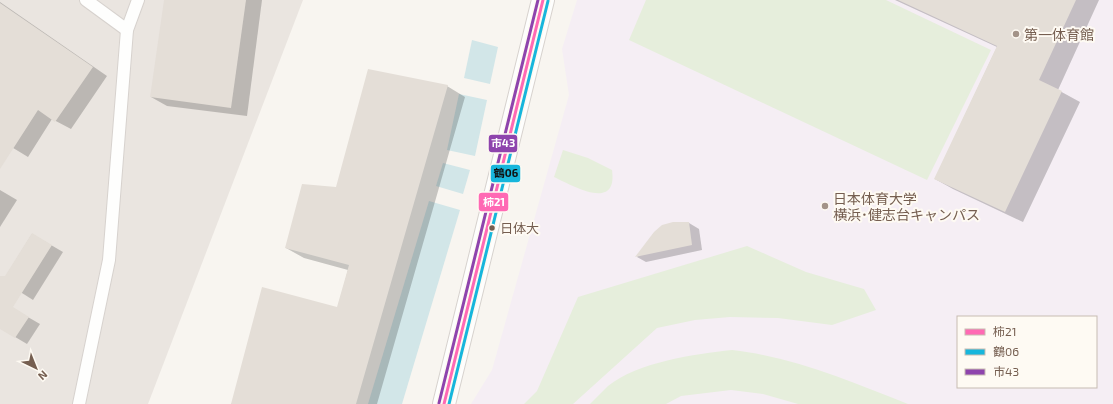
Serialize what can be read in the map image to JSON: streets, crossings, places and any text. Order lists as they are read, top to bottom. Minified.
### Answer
{"places":["第一体育館","日本体育大学 横浜･健志台キャンパス","日体大"],"lines":["transit line 柿21","transit line 市43","transit line 鶴06"],"legend":["柿21","鶴06","市43"],"north":"bottom right"}
